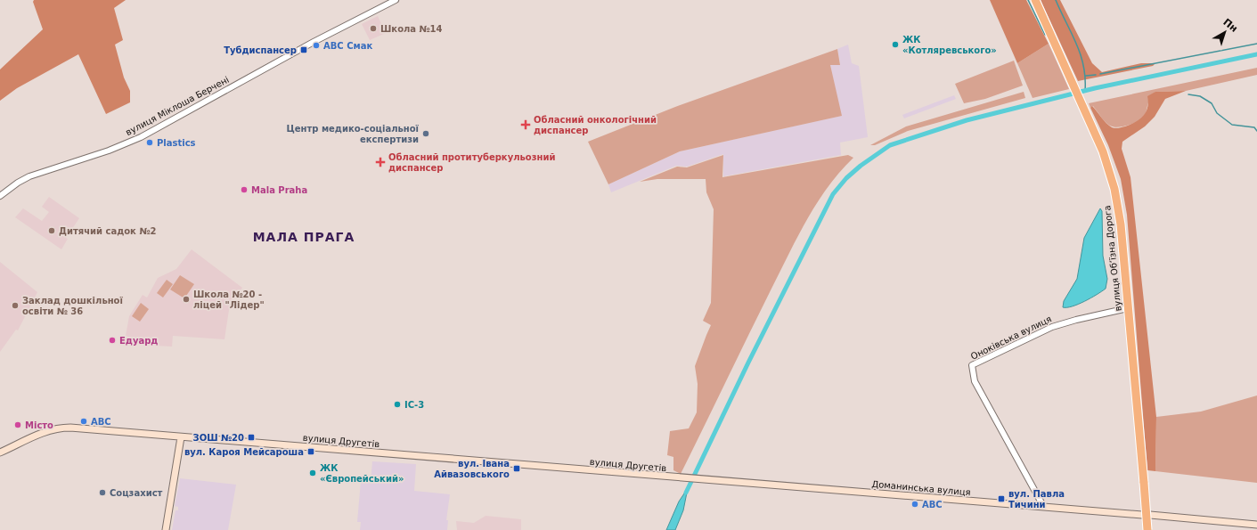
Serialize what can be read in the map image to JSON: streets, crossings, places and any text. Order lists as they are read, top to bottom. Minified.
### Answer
{"streets":{"highway":["вулиця Обʼїзна Дорога"],"main road":["вулиця Другетів","Доманинська вулиця"],"street":["вулиця Міклоша Берчені","Оноківська вулиця"]},"crossings":[["вулиця Обʼїзна Дорога","Оноківська вулиця"],["Оноківська вулиця","Доманинська вулиця"],["вулиця Другетів","Доманинська вулиця"]],"districts":["МАЛА ПРАГА"],"places":{"other":["Школа №14","ЖК «Котляревського»","ABC Смак","Центр медико-соціальної експертизи","Plastics","Mala Praha","Дитячий садок №2","Школа №20 - ліцей \"Лідер\"","Заклад дошкільної освіти № 36","Едуард","ІС-3","АВС","Місто","ЖК «Європейський»","Соцзахист","ABC"],"transit":["Тубдиспансер","ЗОШ №20","вул. Кароя Мейсароша","вул. Івана Айвазовського","вул. Павла Тичини"],"health":["Обласний онкологічний диспансер","Обласний протитуберкульозний диспансер"]},"north":"top right"}
